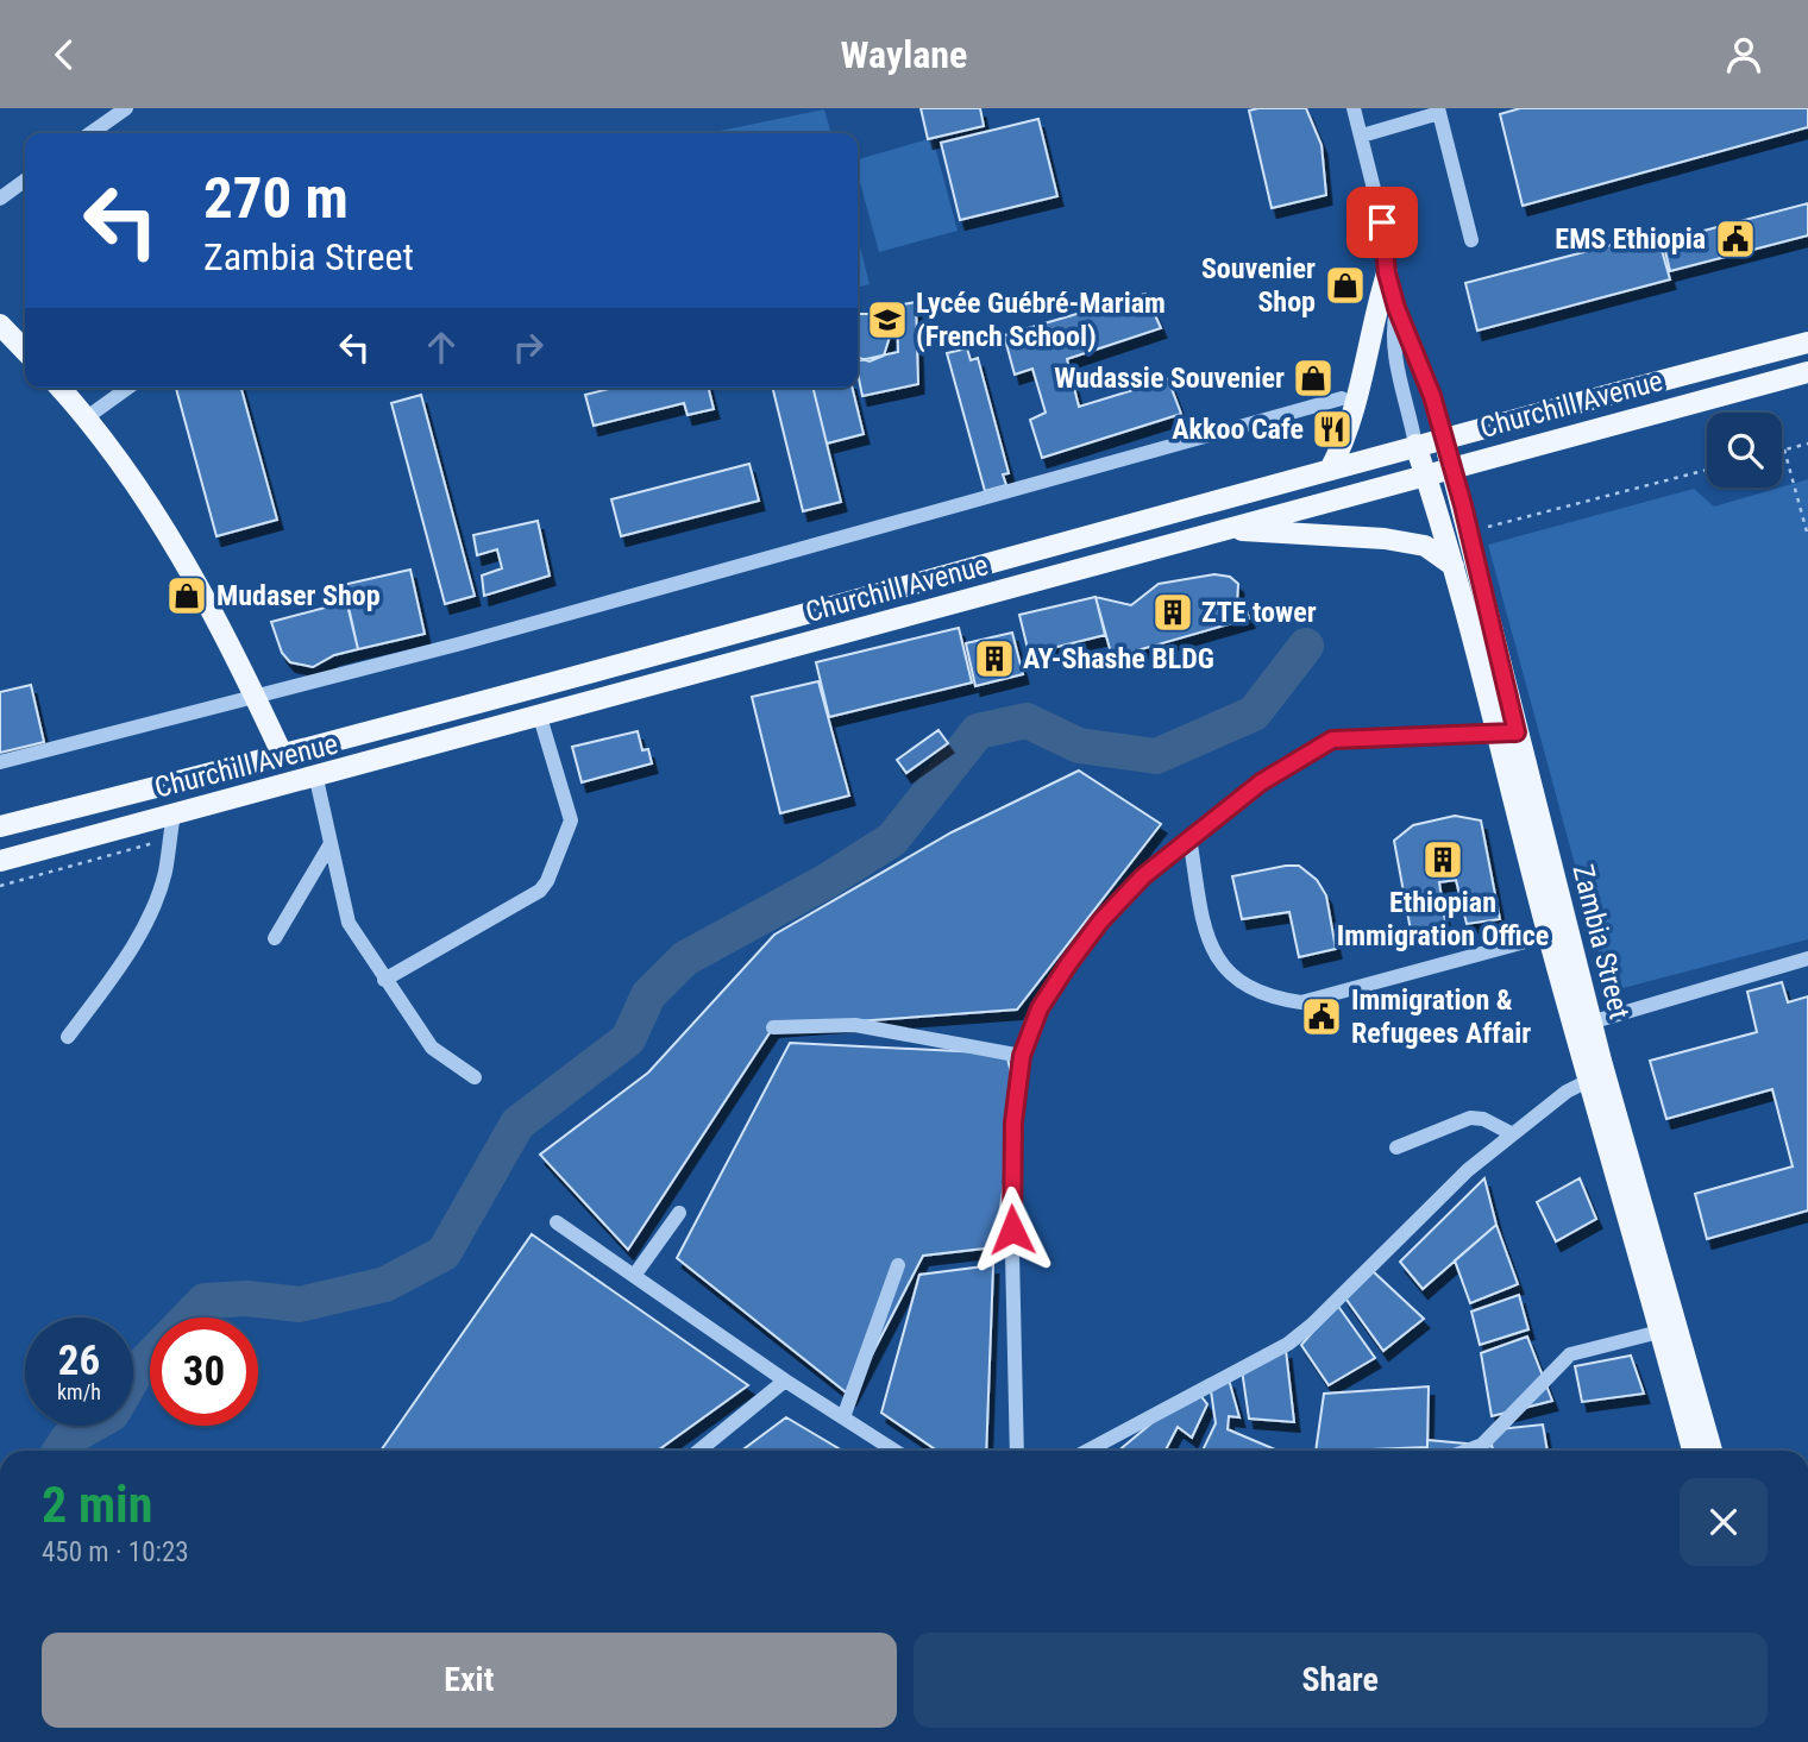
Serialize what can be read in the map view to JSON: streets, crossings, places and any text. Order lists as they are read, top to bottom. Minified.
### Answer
{"streets":{"main road":["Churchill Avenue","Zambia Street"]},"crossings":[["Churchill Avenue","Zambia Street"]],"places":{"public building":["EMS Ethiopia","Immigration & Refugees Affair"],"shop":["Souvenier Shop","Wudassie Souvenier","Mudaser Shop"],"school or university":["Lycée Guébré-Mariam (French School)"],"restaurant":["Akkoo Cafe"],"building":["ZTE tower","AY-Shashe BLDG","Ethiopian Immigration Office"]},"page":{"header":"Waylane","turn":["270 m","Zambia Street"],"speed":"26 km/h","limit":"30","heading":["2 min","450 m · 10:23"],"buttons":["Exit","Share"]}}
